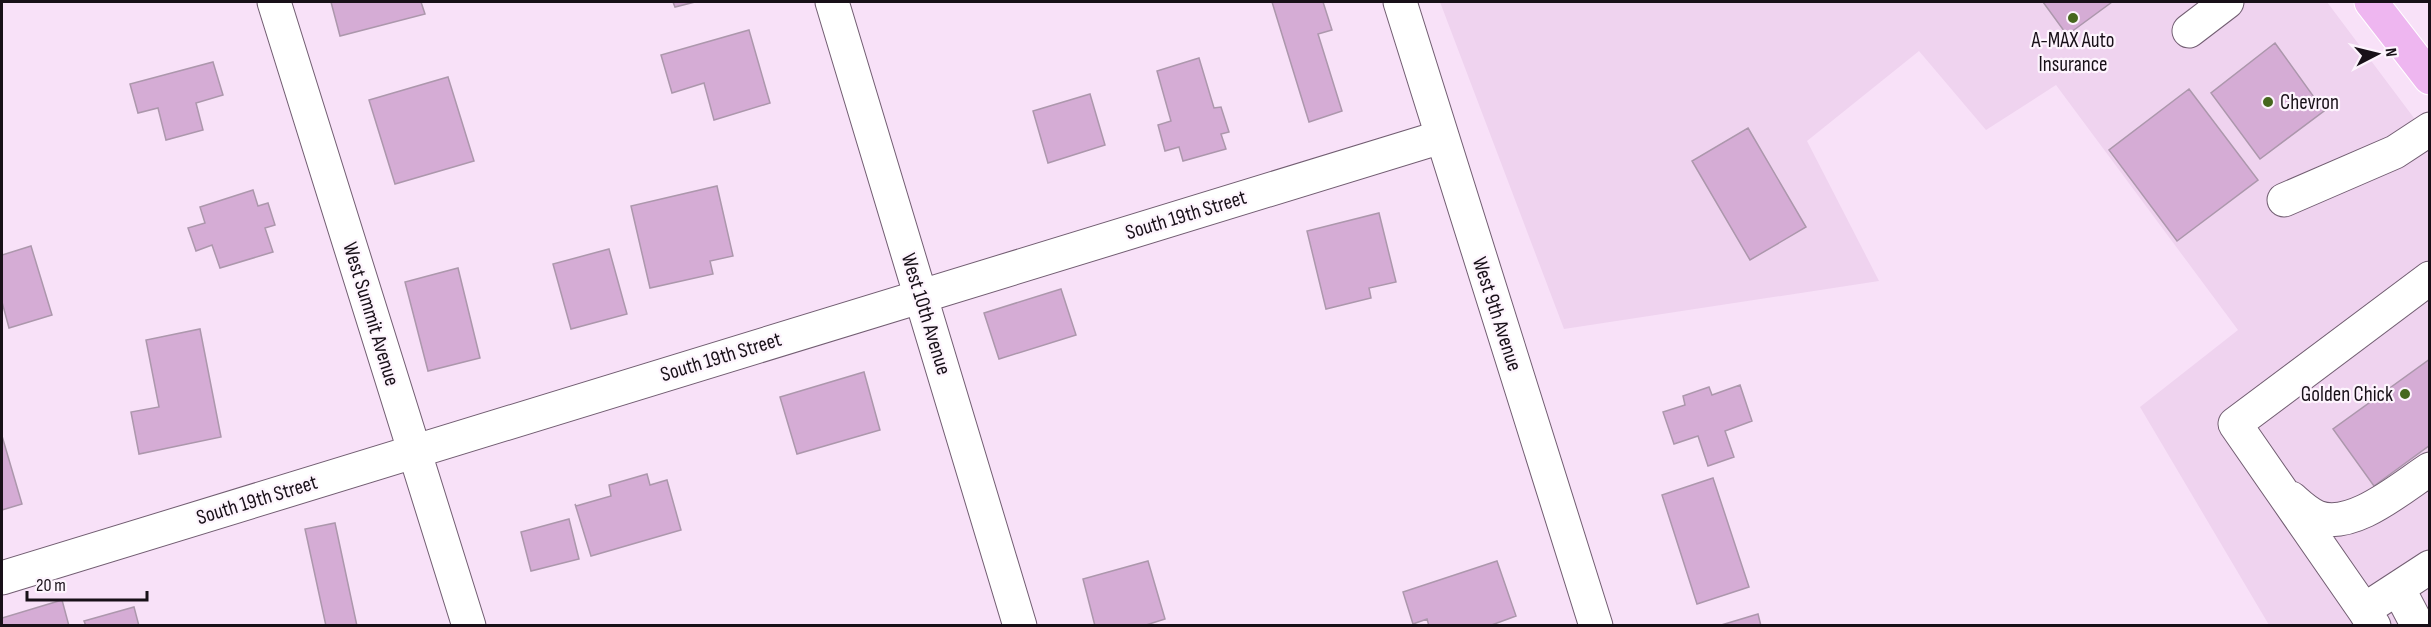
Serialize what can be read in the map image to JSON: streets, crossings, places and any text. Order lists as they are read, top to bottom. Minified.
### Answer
{"streets":{"street":["South 19th Street","West Summit Avenue","West 10th Avenue","West 9th Avenue"]},"crossings":[["South 19th Street","West Summit Avenue"],["South 19th Street","West 10th Avenue"],["South 19th Street","West 9th Avenue"]],"places":["A-MAX Auto Insurance","Chevron","Golden Chick"],"scale_bar":"20 m","north":"right"}
